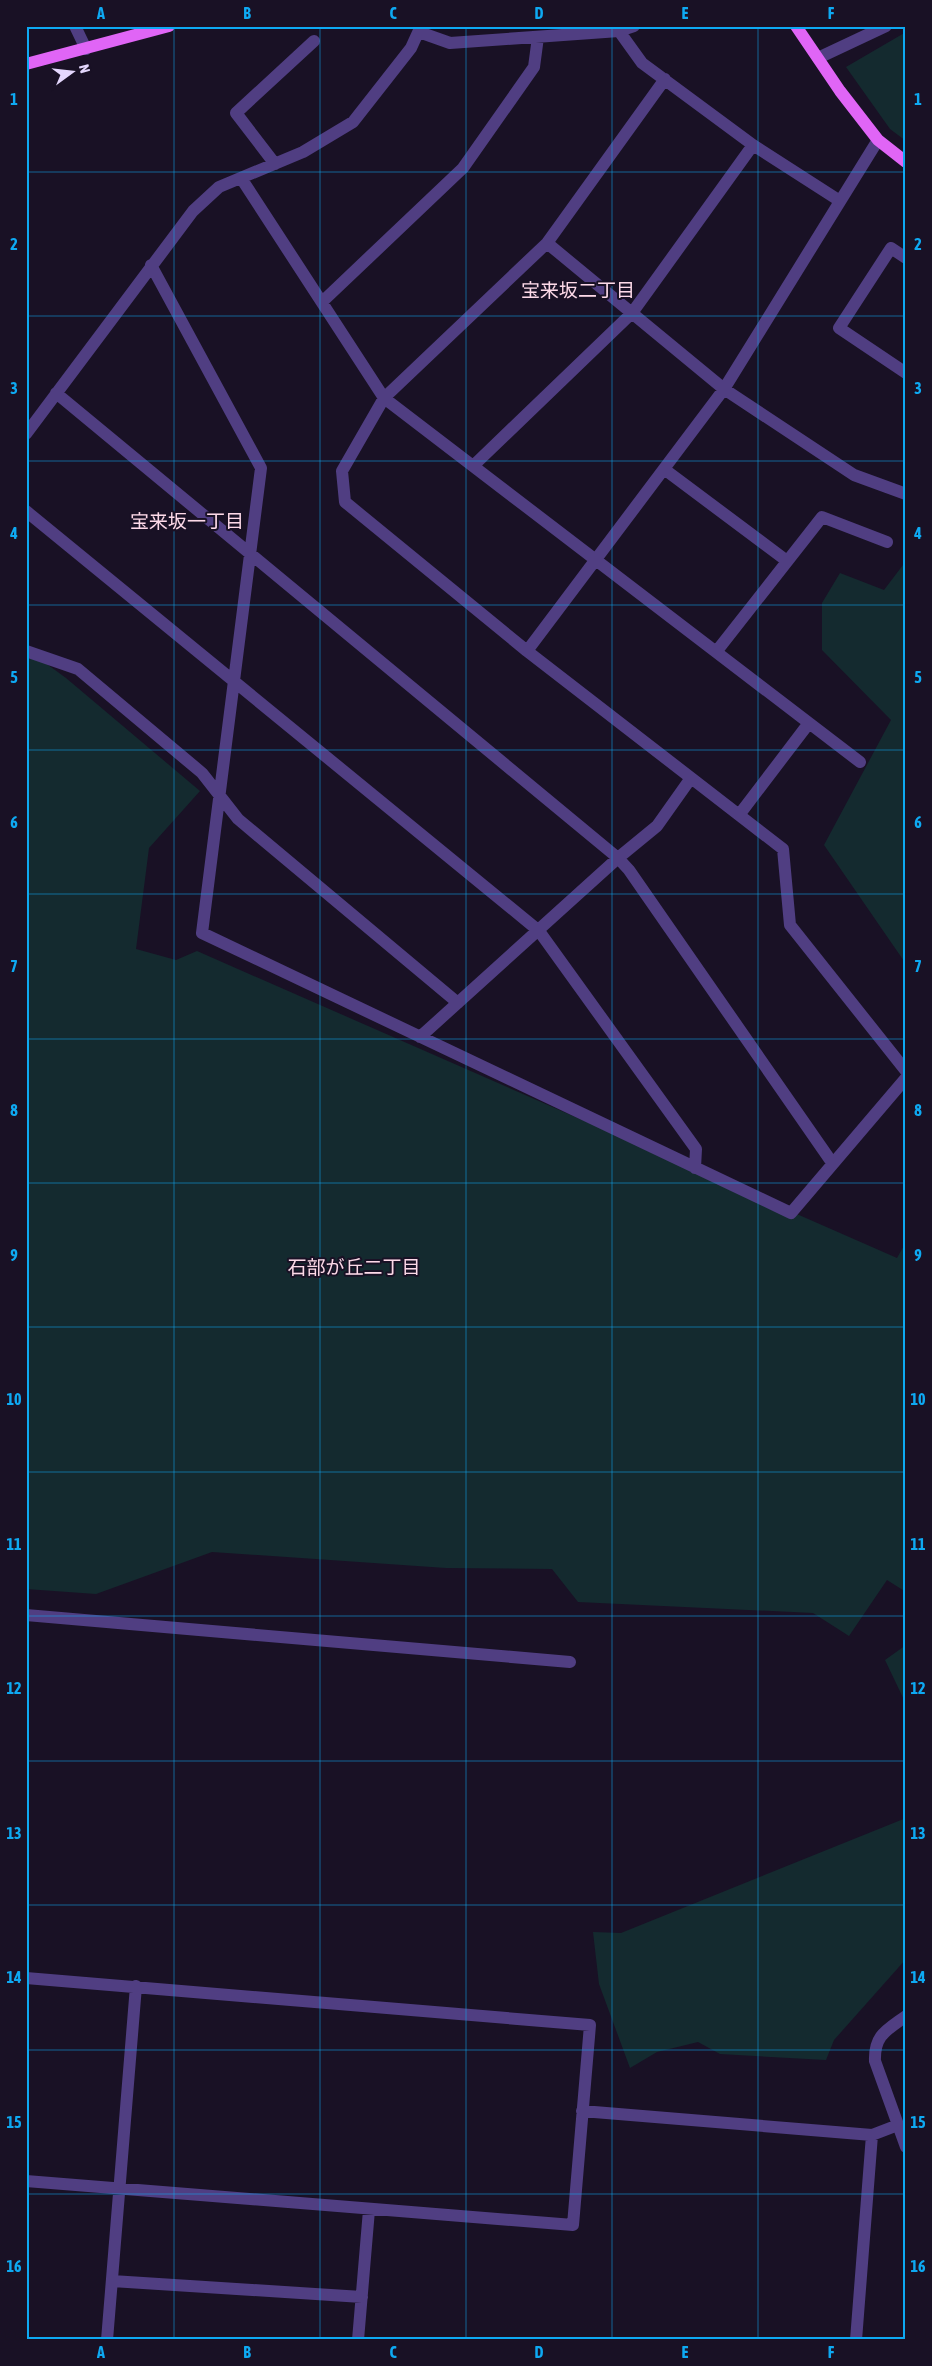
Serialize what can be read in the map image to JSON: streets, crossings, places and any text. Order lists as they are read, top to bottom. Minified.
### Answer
{"districts":["宝来坂二丁目","宝来坂一丁目","石部が丘二丁目"],"north":"right","grid":{"columns":["A","B","C","D","E","F"],"rows":["1","2","3","4","5","6","7","8","9","10","11","12","13","14","15","16"]}}
